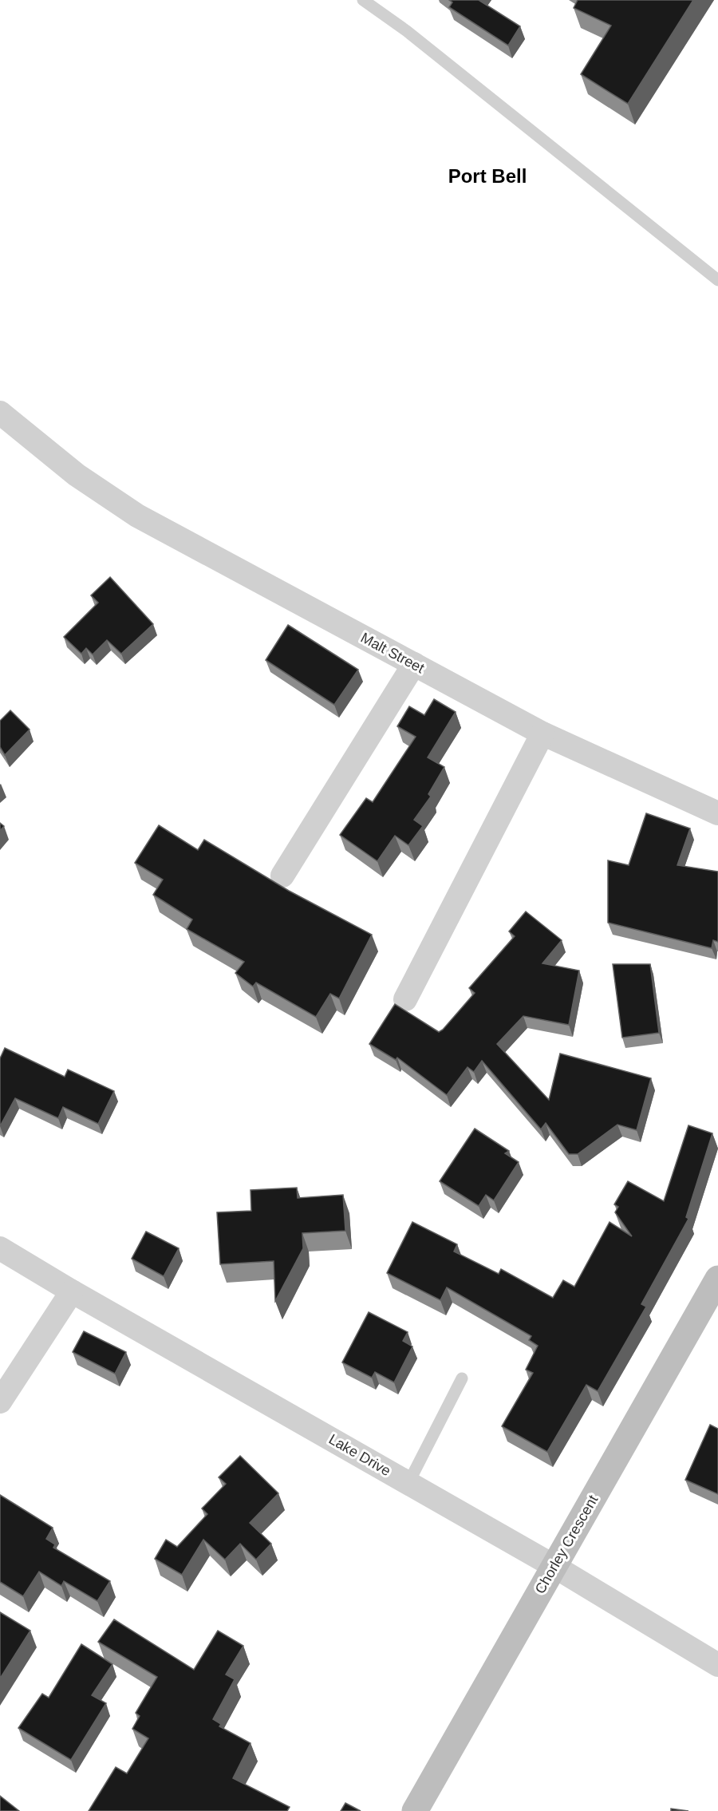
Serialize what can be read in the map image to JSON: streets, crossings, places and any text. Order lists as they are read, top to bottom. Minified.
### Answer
{"streets":{"main road":["Chorley Crescent"],"street":["Malt Street","Lake Drive"]},"crossings":[["Lake Drive","Chorley Crescent"]],"districts":["Port Bell"]}
